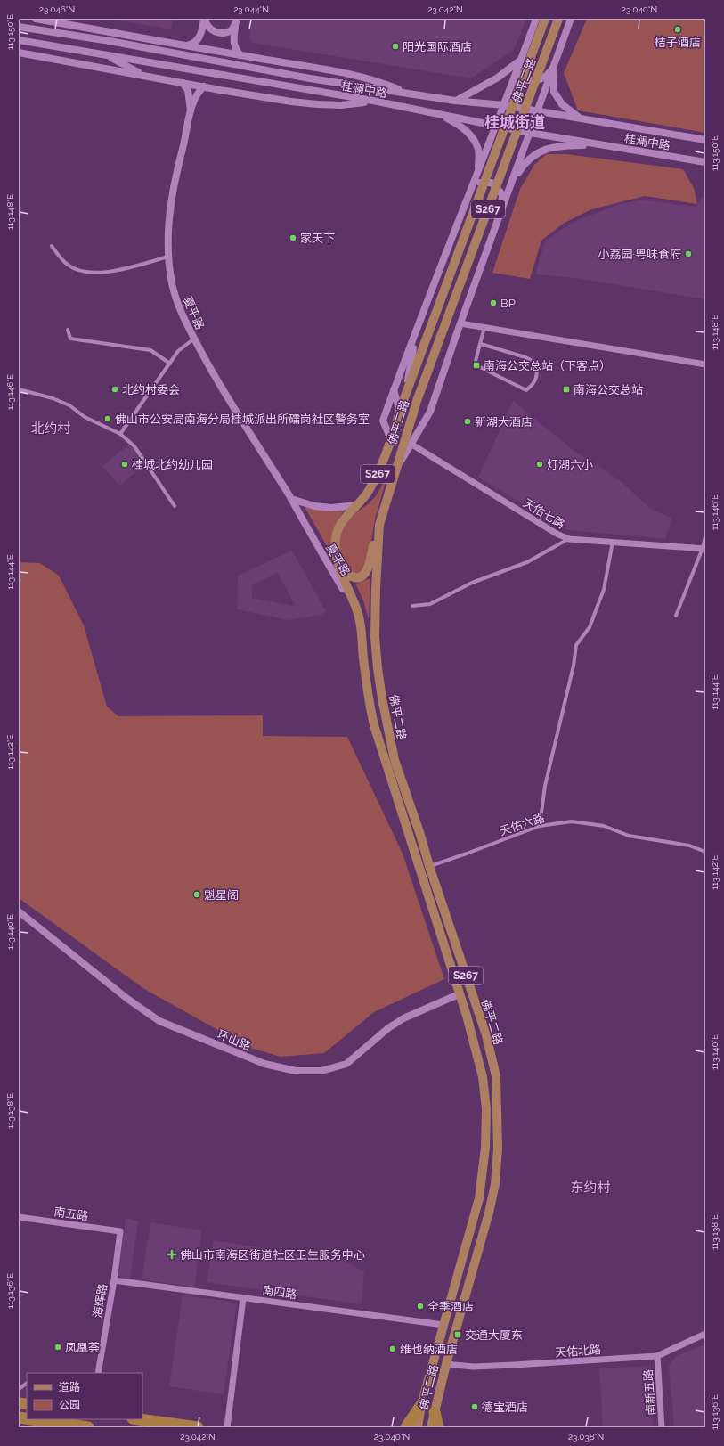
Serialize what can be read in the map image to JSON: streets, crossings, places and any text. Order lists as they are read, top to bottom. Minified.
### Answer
{"streets":{"main road":["佛平二路","桂澜中路","S267","夏平路","环山路"],"street":["天佑七路","天佑六路","南五路","南四路","海辉路","天佑北路","南新五路"]},"crossings":[["佛平二路","夏平路"],["佛平二路","天佑六路"],["佛平二路","环山路"],["佛平二路","南四路"],["佛平二路","天佑北路"],["南五路","海辉路"],["南四路","海辉路"],["天佑北路","南新五路"]],"districts":["桂城街道","北约村","东约村"],"places":{"other":["桔子酒店","阳光国际酒店","家天下","小荔园·粤味食府","BP","北约村委会","佛山市公安局南海分局桂城派出所礌岗社区警务室","新湖大酒店","桂城北约幼儿园","灯湖六小","魁星阁","全季酒店","凤凰荟","维也纳酒店","德宝酒店"],"transit":["南海公交总站（下客点）","南海公交总站","交通大厦东"],"health":["佛山市南海区街道社区卫生服务中心"]},"legend":["道路","公园"],"coordinates":["23.046°N","23.044°N","23.042°N","23.040°N","113.150°E","113.148°E","113.146°E","113.144°E","113.142°E","113.140°E","113.138°E","113.136°E","23.038°N"]}
